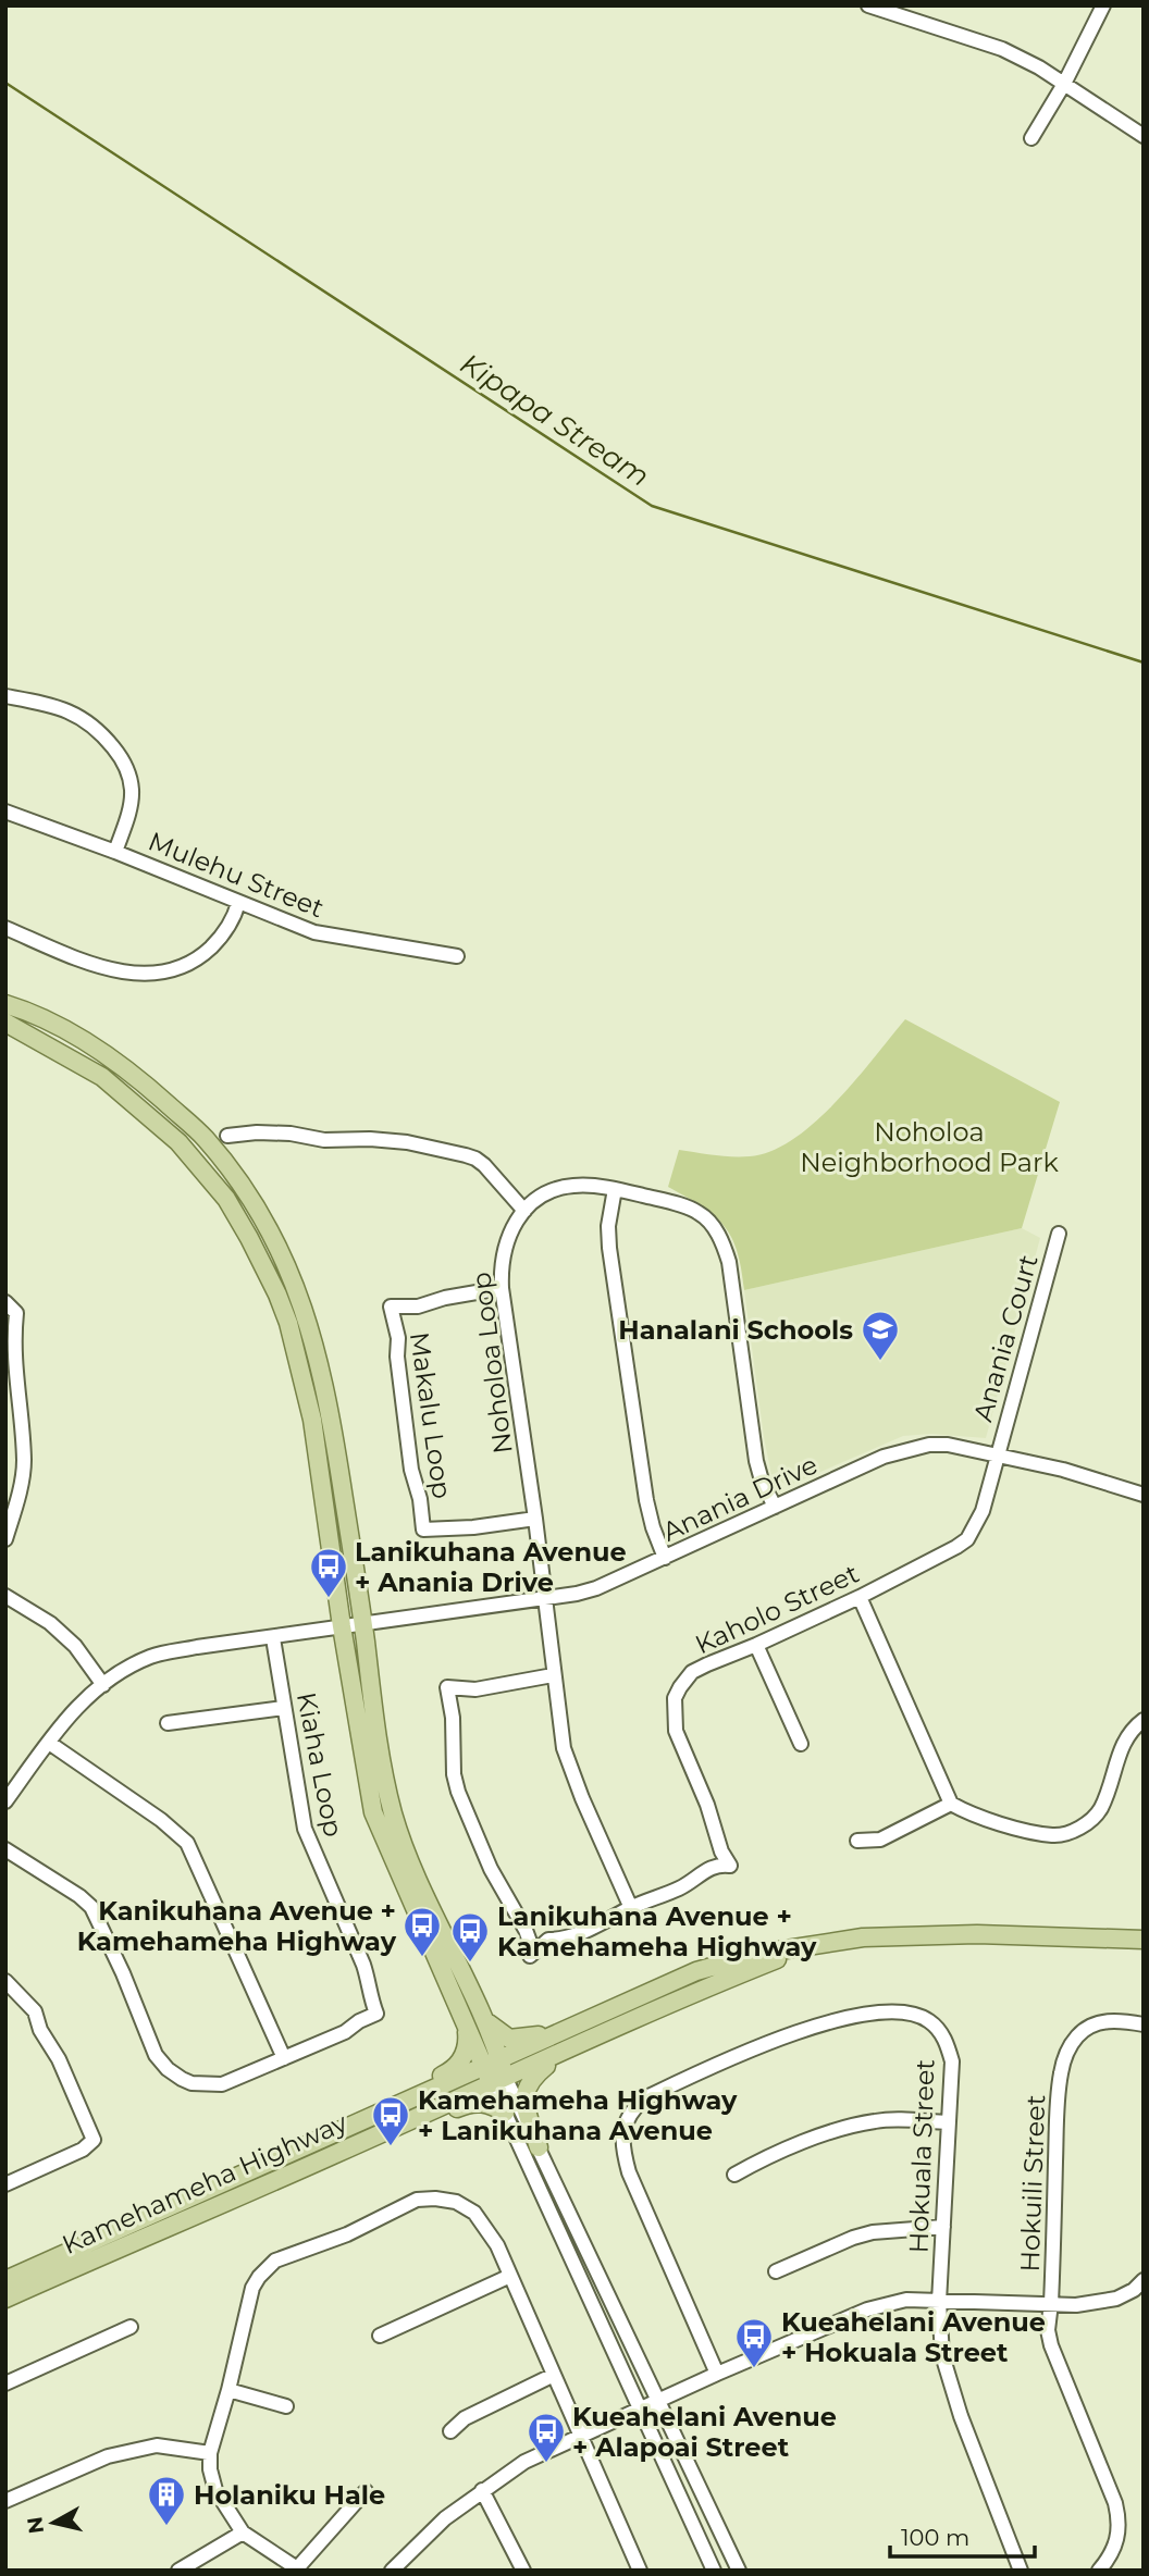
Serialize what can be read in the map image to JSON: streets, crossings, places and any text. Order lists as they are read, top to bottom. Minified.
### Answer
{"streets":{"main road":["Kamehameha Highway"],"street":["Mulehu Street","Anania Court","Noholoa Loop","Makalu Loop","Anania Drive","Kaholo Street","Kiaha Loop","Hokuala Street","Hokuili Street"]},"crossings":[["Anania Court","Anania Drive"],["Anania Court","Kaholo Street"],["Noholoa Loop","Makalu Loop"],["Noholoa Loop","Anania Drive"],["Noholoa Loop","Kaholo Street"],["Anania Drive","Kaholo Street"],["Anania Drive","Kiaha Loop"]],"water":["Kipapa Stream"],"parks":["Noholoa Neighborhood Park"],"places":{"school or university":["Hanalani Schools"],"bus stop":["Lanikuhana Avenue + Anania Drive","Kanikuhana Avenue + Kamehameha Highway","Lanikuhana Avenue + Kamehameha Highway","Kamehameha Highway + Lanikuhana Avenue","Kueahelani Avenue + Hokuala Street","Kueahelani Avenue + Alapoai Street"],"building":["Holaniku Hale"]},"scale_bar":"100 m","north":"left"}
